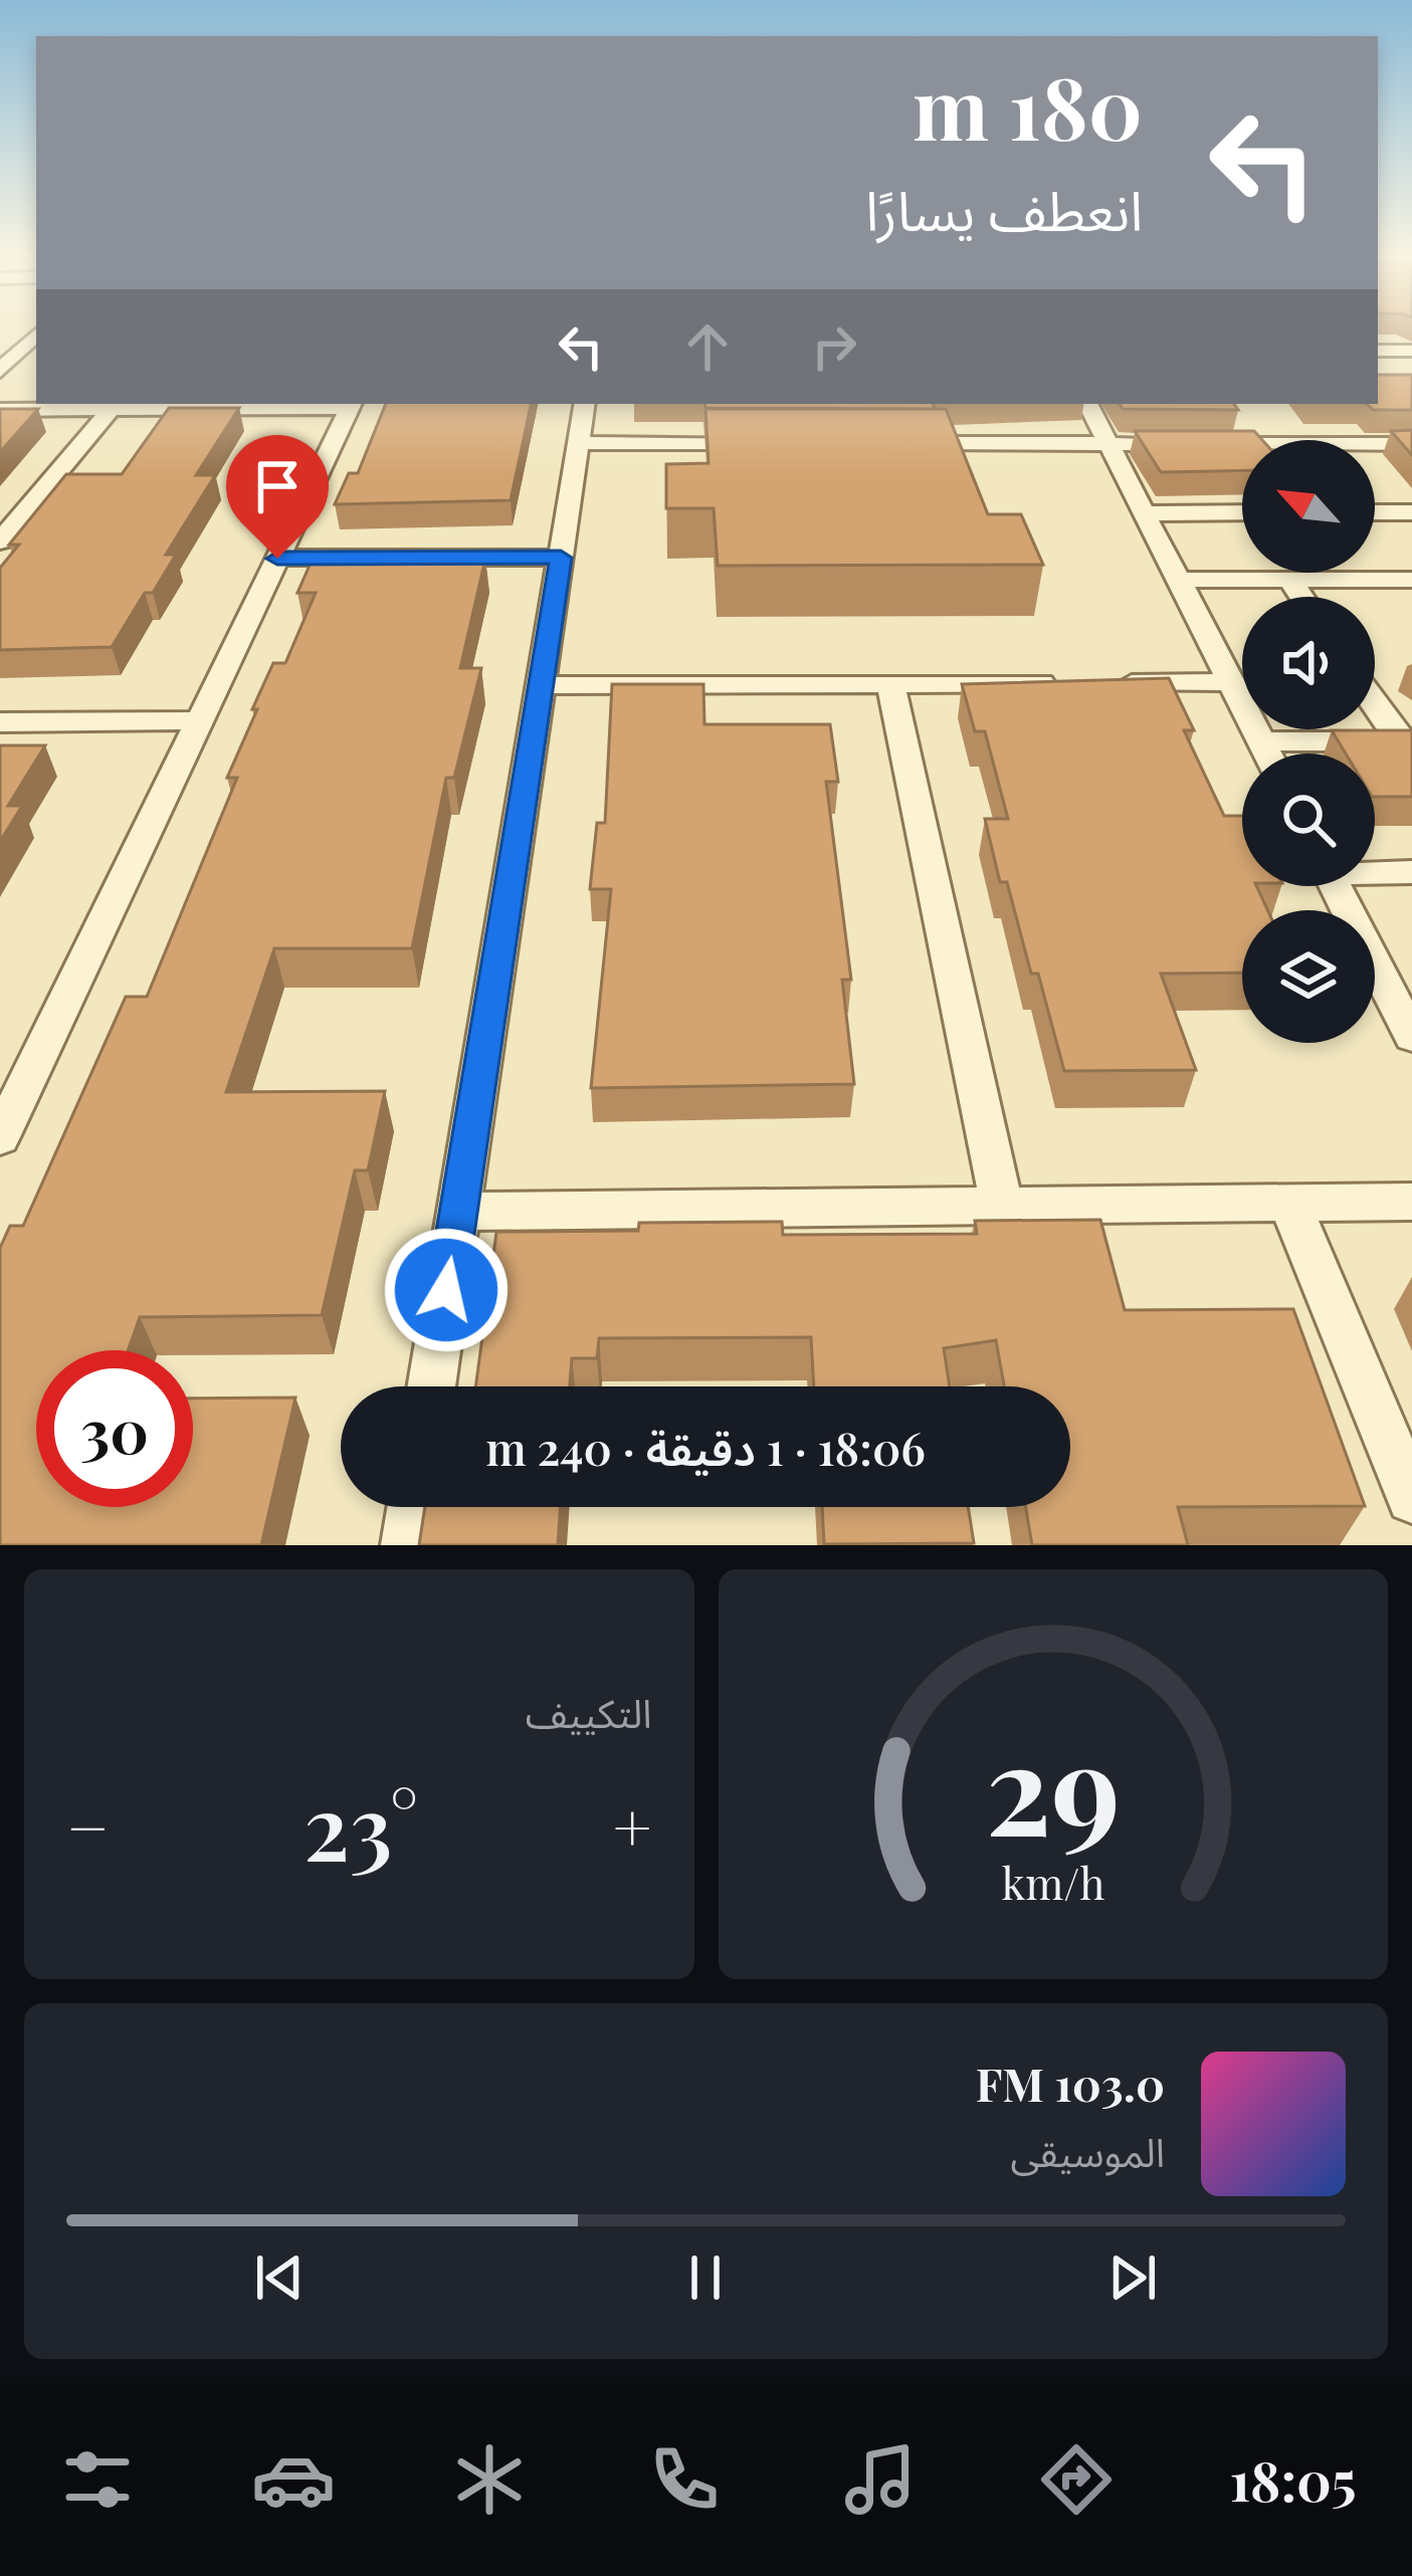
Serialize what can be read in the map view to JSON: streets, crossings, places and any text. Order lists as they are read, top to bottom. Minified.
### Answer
{"north":"top left","page":{"turn":["180 m","انعطف يسارًا"],"limit":"30","trip":"18:06 · 1 دقيقة · 240 m","tile":"التكييف","heat":["−","23°","+"],"song":["103.0 FM","الموسيقى"],"tabs":"18:05","gauge":["29","km/h"]}}
